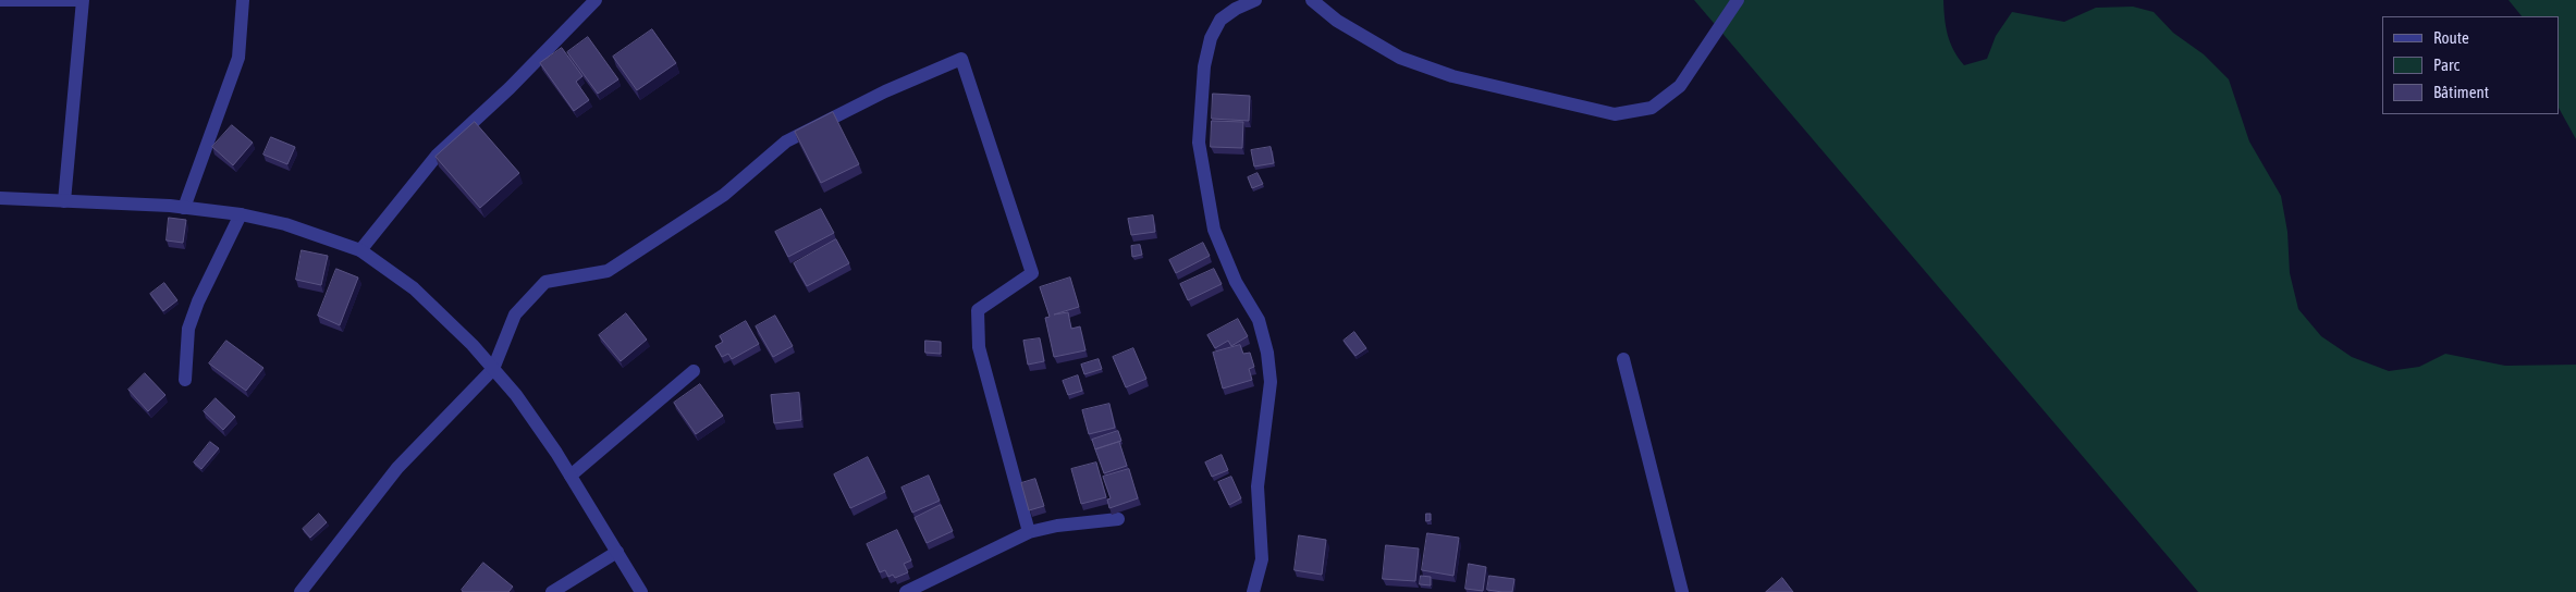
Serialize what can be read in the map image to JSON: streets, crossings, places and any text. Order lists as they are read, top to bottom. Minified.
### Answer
{"legend":["Route","Parc","Bâtiment"]}
